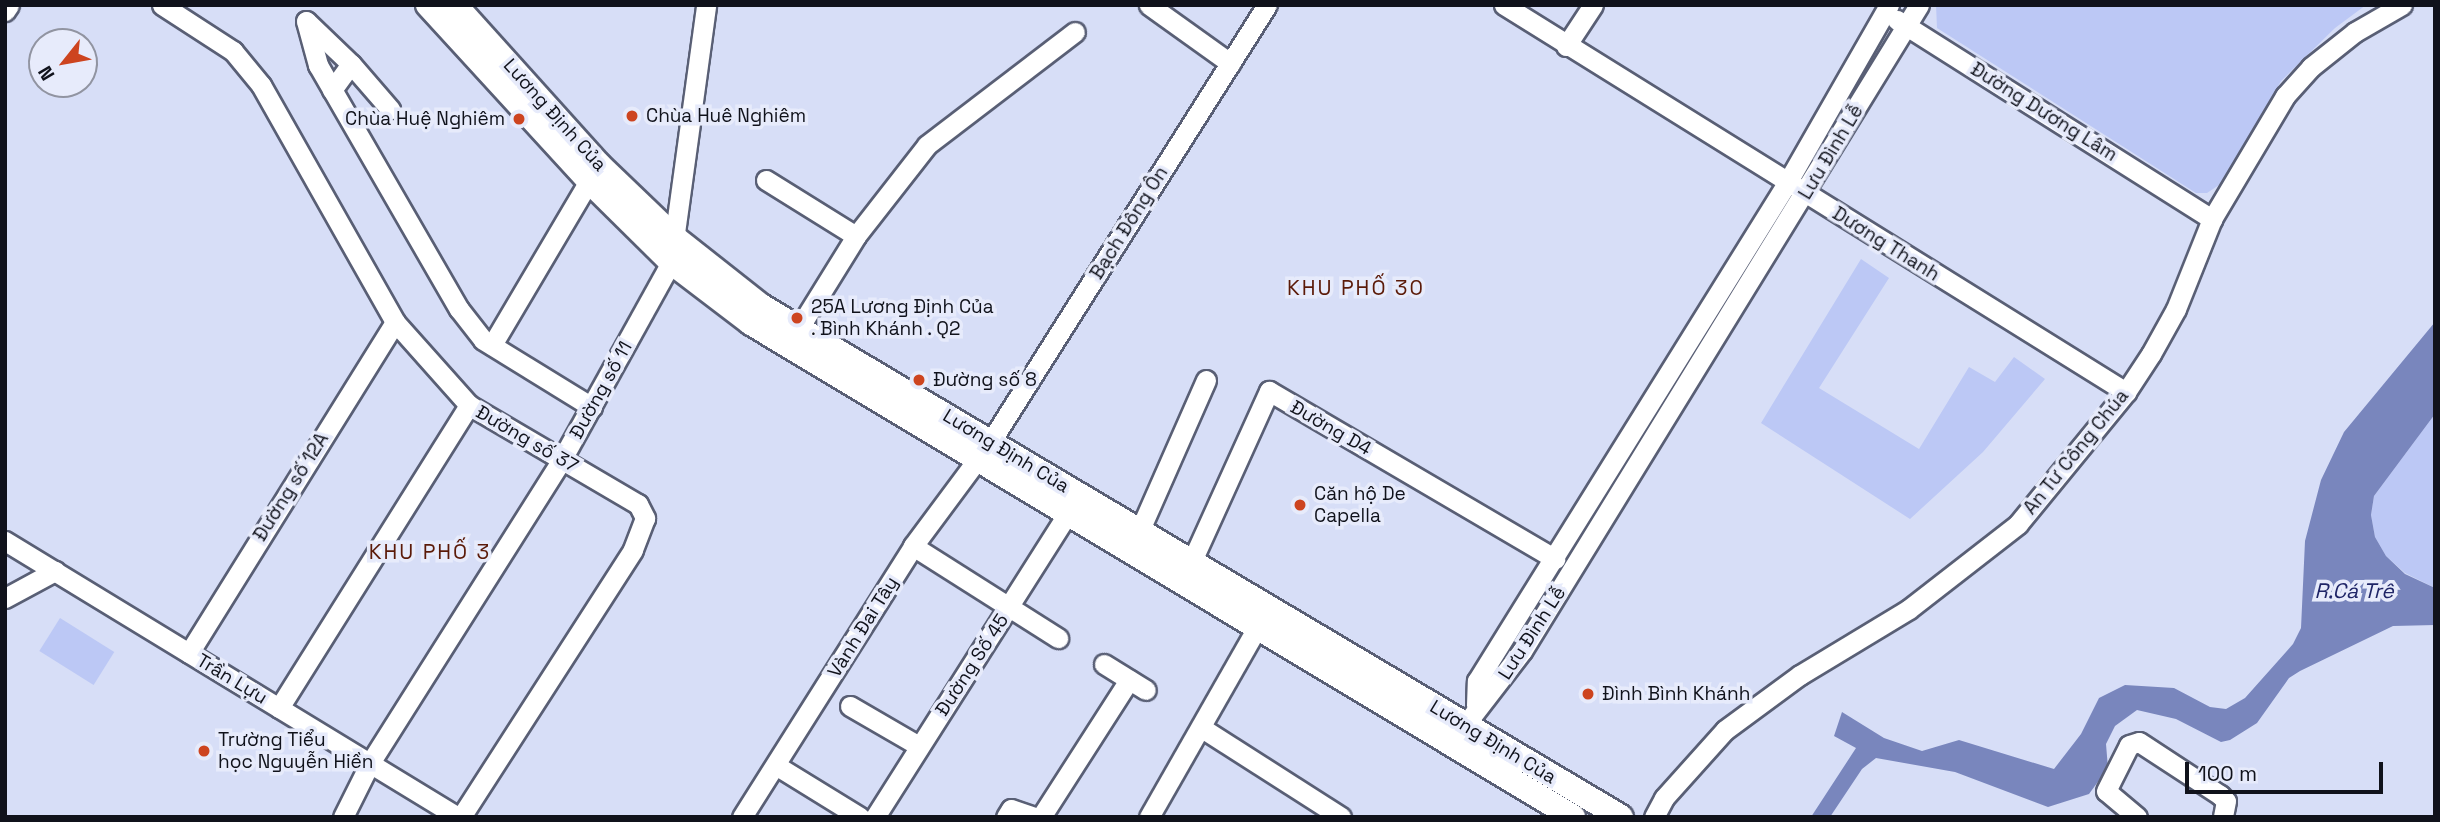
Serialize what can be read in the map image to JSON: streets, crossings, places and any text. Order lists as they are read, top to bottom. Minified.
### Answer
{"streets":{"main road":["Lương Định Của"],"street":["Đường Dương Lâm","Lưu Đình Lễ","Bạch Đông Ôn","Dương Thanh","Đường số 11","Đường D4","Đường số 37","An Tư Công Chúa","Đường số 12A","Vành Đai Tây","Đường Số 45","Trần Lựu"]},"crossings":[["Đường Dương Lâm","Lưu Đình Lễ"],["Đường Dương Lâm","An Tư Công Chúa"],["Lương Định Của","Lưu Đình Lễ"],["Lương Định Của","Bạch Đông Ôn"],["Lương Định Của","Đường số 11"],["Lương Định Của","Đường D4"],["Lương Định Của","Vành Đai Tây"],["Lương Định Của","Đường Số 45"],["Lưu Đình Lễ","Dương Thanh"],["Lưu Đình Lễ","Đường D4"],["Bạch Đông Ôn","Vành Đai Tây"],["Dương Thanh","An Tư Công Chúa"],["Đường số 11","Đường số 37"],["Đường số 11","Trần Lựu"],["Đường số 37","Đường số 12A"],["Đường số 37","Trần Lựu"],["Đường số 12A","Trần Lựu"]],"districts":["KHU PHỐ 30","KHU PHỐ 3"],"water":["R.Cá Trê"],"places":["Chùa Huê Nghiêm","Chùa Huệ Nghiêm","25A Lương Định Của . Bình Khánh . Q2","Đường số 8","Căn hộ De Capella","Đình Bình Khánh","Trường Tiểu học Nguyễn Hiền"],"scale_bar":"100 m","north":"bottom left"}
